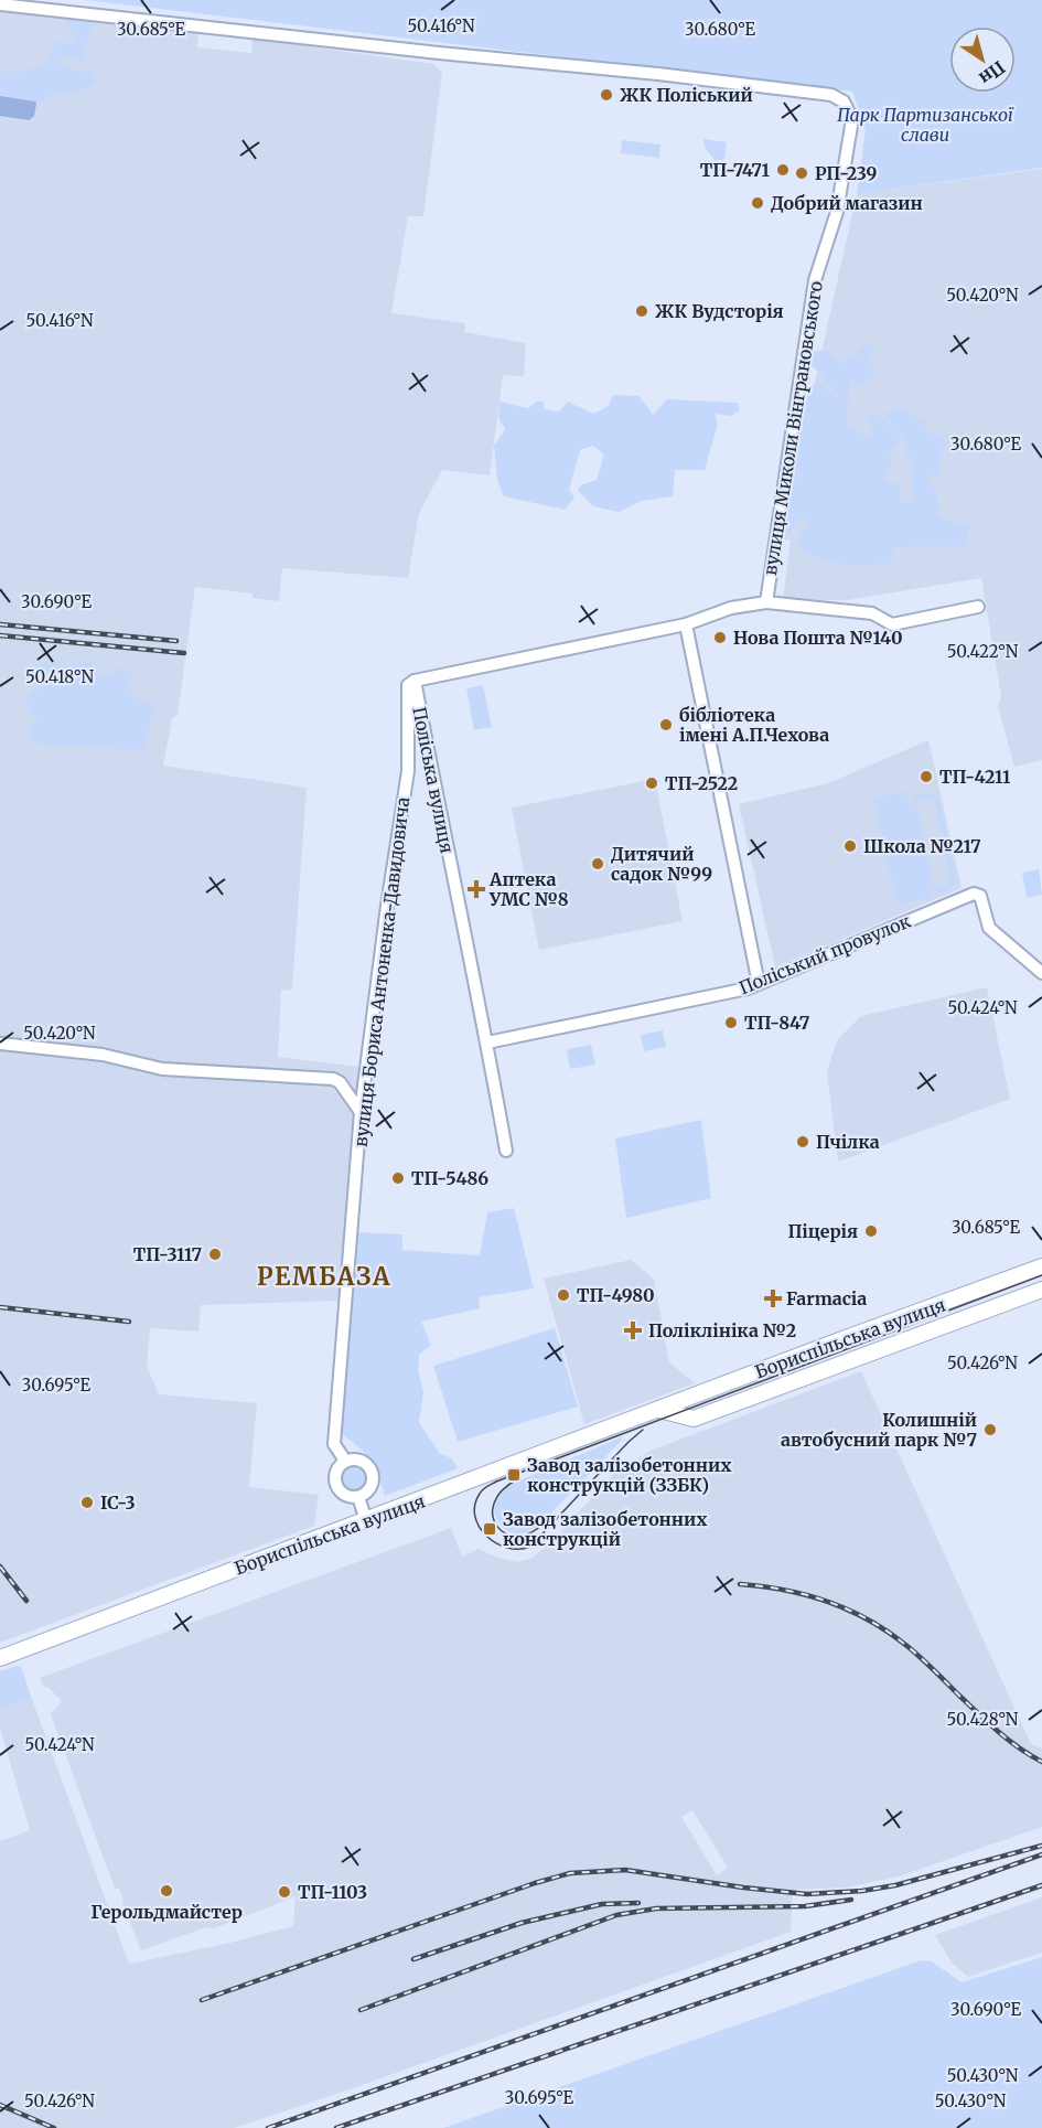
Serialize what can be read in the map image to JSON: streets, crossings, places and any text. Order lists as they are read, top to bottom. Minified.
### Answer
{"streets":{"main road":["Бориспільська вулиця"],"street":["вулиця Миколи Вінграновського","Поліська вулиця","Поліський провулок","вулиця Бориса Антоненка-Давидовича"]},"crossings":[["вулиця Миколи Вінграновського","Поліська вулиця"],["Поліська вулиця","Поліський провулок"],["Поліська вулиця","вулиця Бориса Антоненка-Давидовича"]],"districts":["РЕМБАЗА"],"parks":["Парк Партизанської слави"],"places":{"other":["ЖК Поліський","ТП-7471","РП-239","Добрий магазин","ЖК Вудсторія","Нова Пошта №140","бібліотека імені А.П.Чехова","ТП-4211","ТП-2522","Школа №217","Дитячий садок №99","ТП-847","Пчілка","ТП-5486","Піцерія","ТП-3117","ТП-4980","Колишній автобусний парк №7","ІС-3","Герольдмайстер","ТП-1103"],"health":["Аптека УМС №8","Farmacia","Поліклініка №2"],"transit":["Завод залізобетонних конструкцій (ЗЗБК)","Завод залізобетонних конструкцій"]},"north":"bottom right","coordinates":["50.416°N","30.685°E","30.680°E","50.420°N","30.690°E","50.422°N","50.418°N","50.424°N","50.426°N","30.695°E","50.428°N","50.430°N"]}
